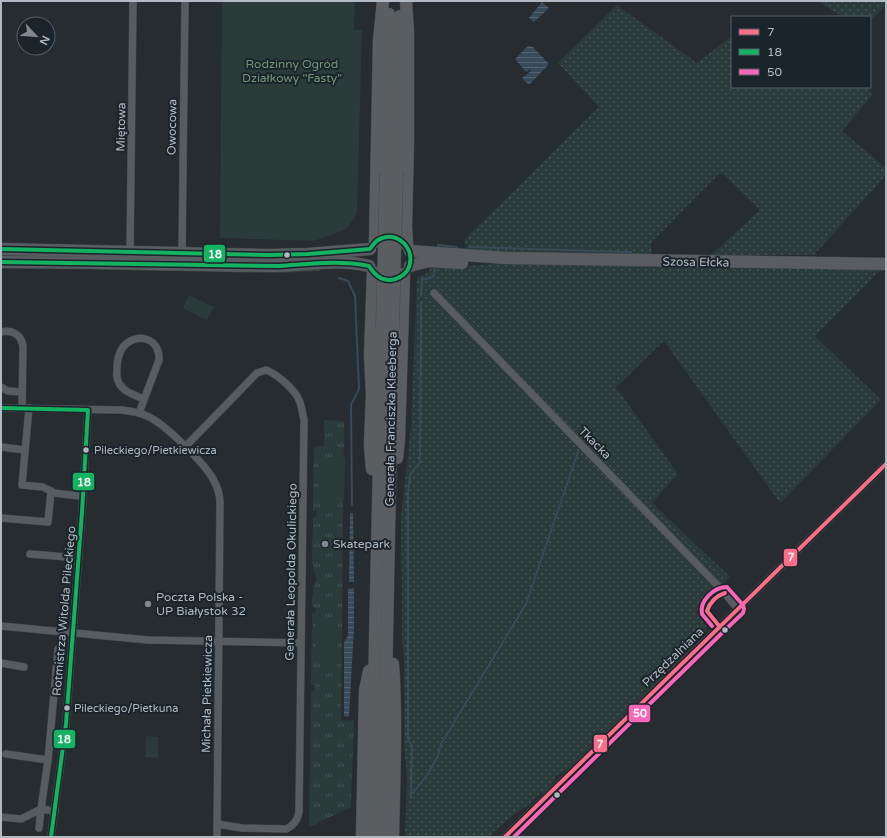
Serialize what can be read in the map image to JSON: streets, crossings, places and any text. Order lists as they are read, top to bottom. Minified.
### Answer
{"streets":{"highway":["Generała Franciszka Kleeberga"],"main road":["Szosa Ełcka"],"street":["Miętowa","Owocowa","Tkacka","Generała Leopolda Okulickiego","Rotmistrza Witolda Pileckiego","Przędzalniana","Michała Pietkiewicza"]},"crossings":[["Tkacka","Przędzalniana"],["Generała Leopolda Okulickiego","Michała Pietkiewicza"],["Rotmistrza Witolda Pileckiego","Michała Pietkiewicza"]],"parks":["Rodzinny Ogród Działkowy \"Fasty\""],"places":["Pileckiego/Pietkiewicza","Skatepark","Poczta Polska - UP Białystok 32","Pileckiego/Pietkuna"],"lines":["transit line 18","transit line 7","transit line 50"],"legend":["7","18","50"],"north":"bottom right"}
